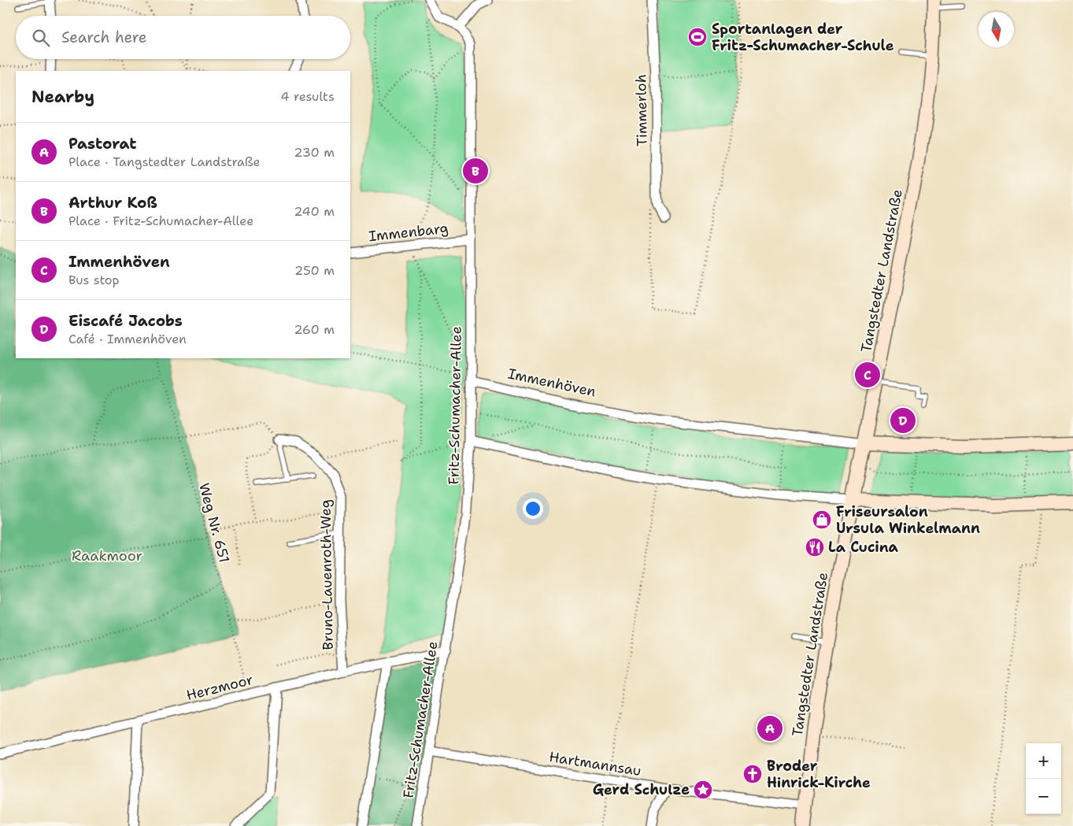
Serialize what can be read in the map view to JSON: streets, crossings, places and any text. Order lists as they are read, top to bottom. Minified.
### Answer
{"streets":{"street":["Timmerloh","Immenbarg","Tangstedter Landstraße","Immenhöven","Fritz-Schumacher-Allee","Bruno-Lauenroth-Weg","Herzmoor","Hartmannsau"],"path":["Weg Nr. 651"]},"crossings":[["Immenbarg","Fritz-Schumacher-Allee"],["Tangstedter Landstraße","Immenhöven"],["Tangstedter Landstraße","Hartmannsau"],["Immenhöven","Fritz-Schumacher-Allee"],["Fritz-Schumacher-Allee","Herzmoor"],["Fritz-Schumacher-Allee","Hartmannsau"],["Weg Nr. 651","Herzmoor"],["Bruno-Lauenroth-Weg","Herzmoor"]],"parks":["Raakmoor"],"places":{"sports":["Sportanlagen der Fritz-Schumacher-Schule"],"shop":["Friseursalon Ursula Winkelmann"],"restaurant":["La Cucina"],"church":["Broder Hinrick-Kirche"],"place":["Gerd Schulze"]},"north":"bottom","page":{"search":"Search here","heading":["Nearby","4 results"],"list":[{"mark":"A","name":"Pastorat","note":"Place · Tangstedter Landstraße","value":"230 m"},{"mark":"B","name":"Arthur Koß","note":"Place · Fritz-Schumacher-Allee","value":"240 m"},{"mark":"C","name":"Immenhöven","note":"Bus stop","value":"250 m"},{"mark":"D","name":"Eiscafé Jacobs","note":"Café · Immenhöven","value":"260 m"}],"pins":["B","C","D","A"],"map_buttons":["+","−"]}}
